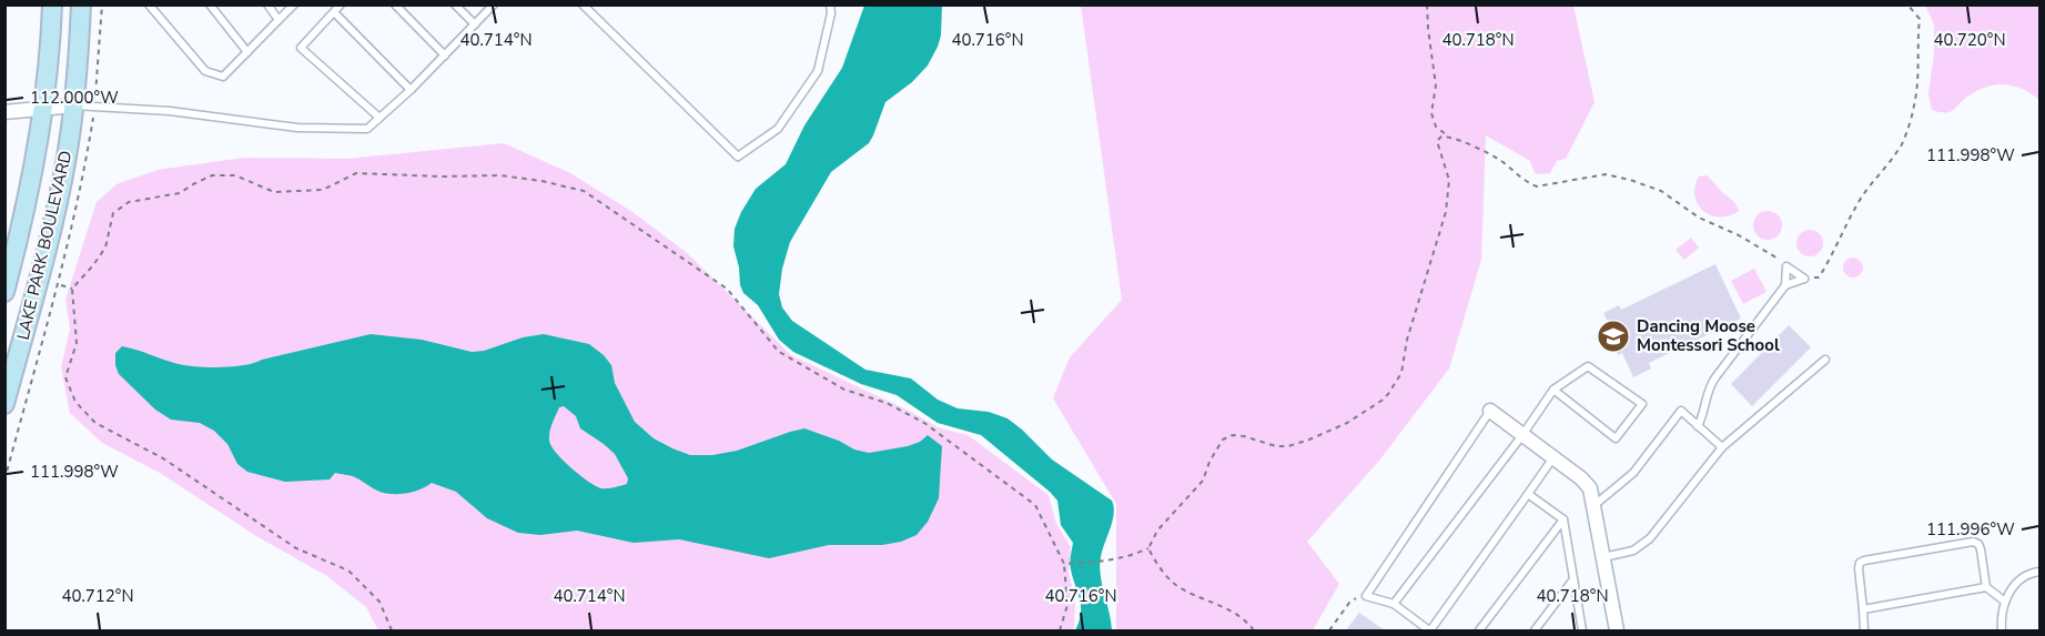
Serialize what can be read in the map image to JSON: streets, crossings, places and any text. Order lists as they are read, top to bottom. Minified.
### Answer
{"streets":{"street":["LAKE PARK BOULEVARD"]},"places":{"school or university":["Dancing Moose Montessori School"]},"coordinates":["40.714°N","40.716°N","40.718°N","40.720°N","112.000°W","111.998°W","111.996°W","40.712°N"]}
